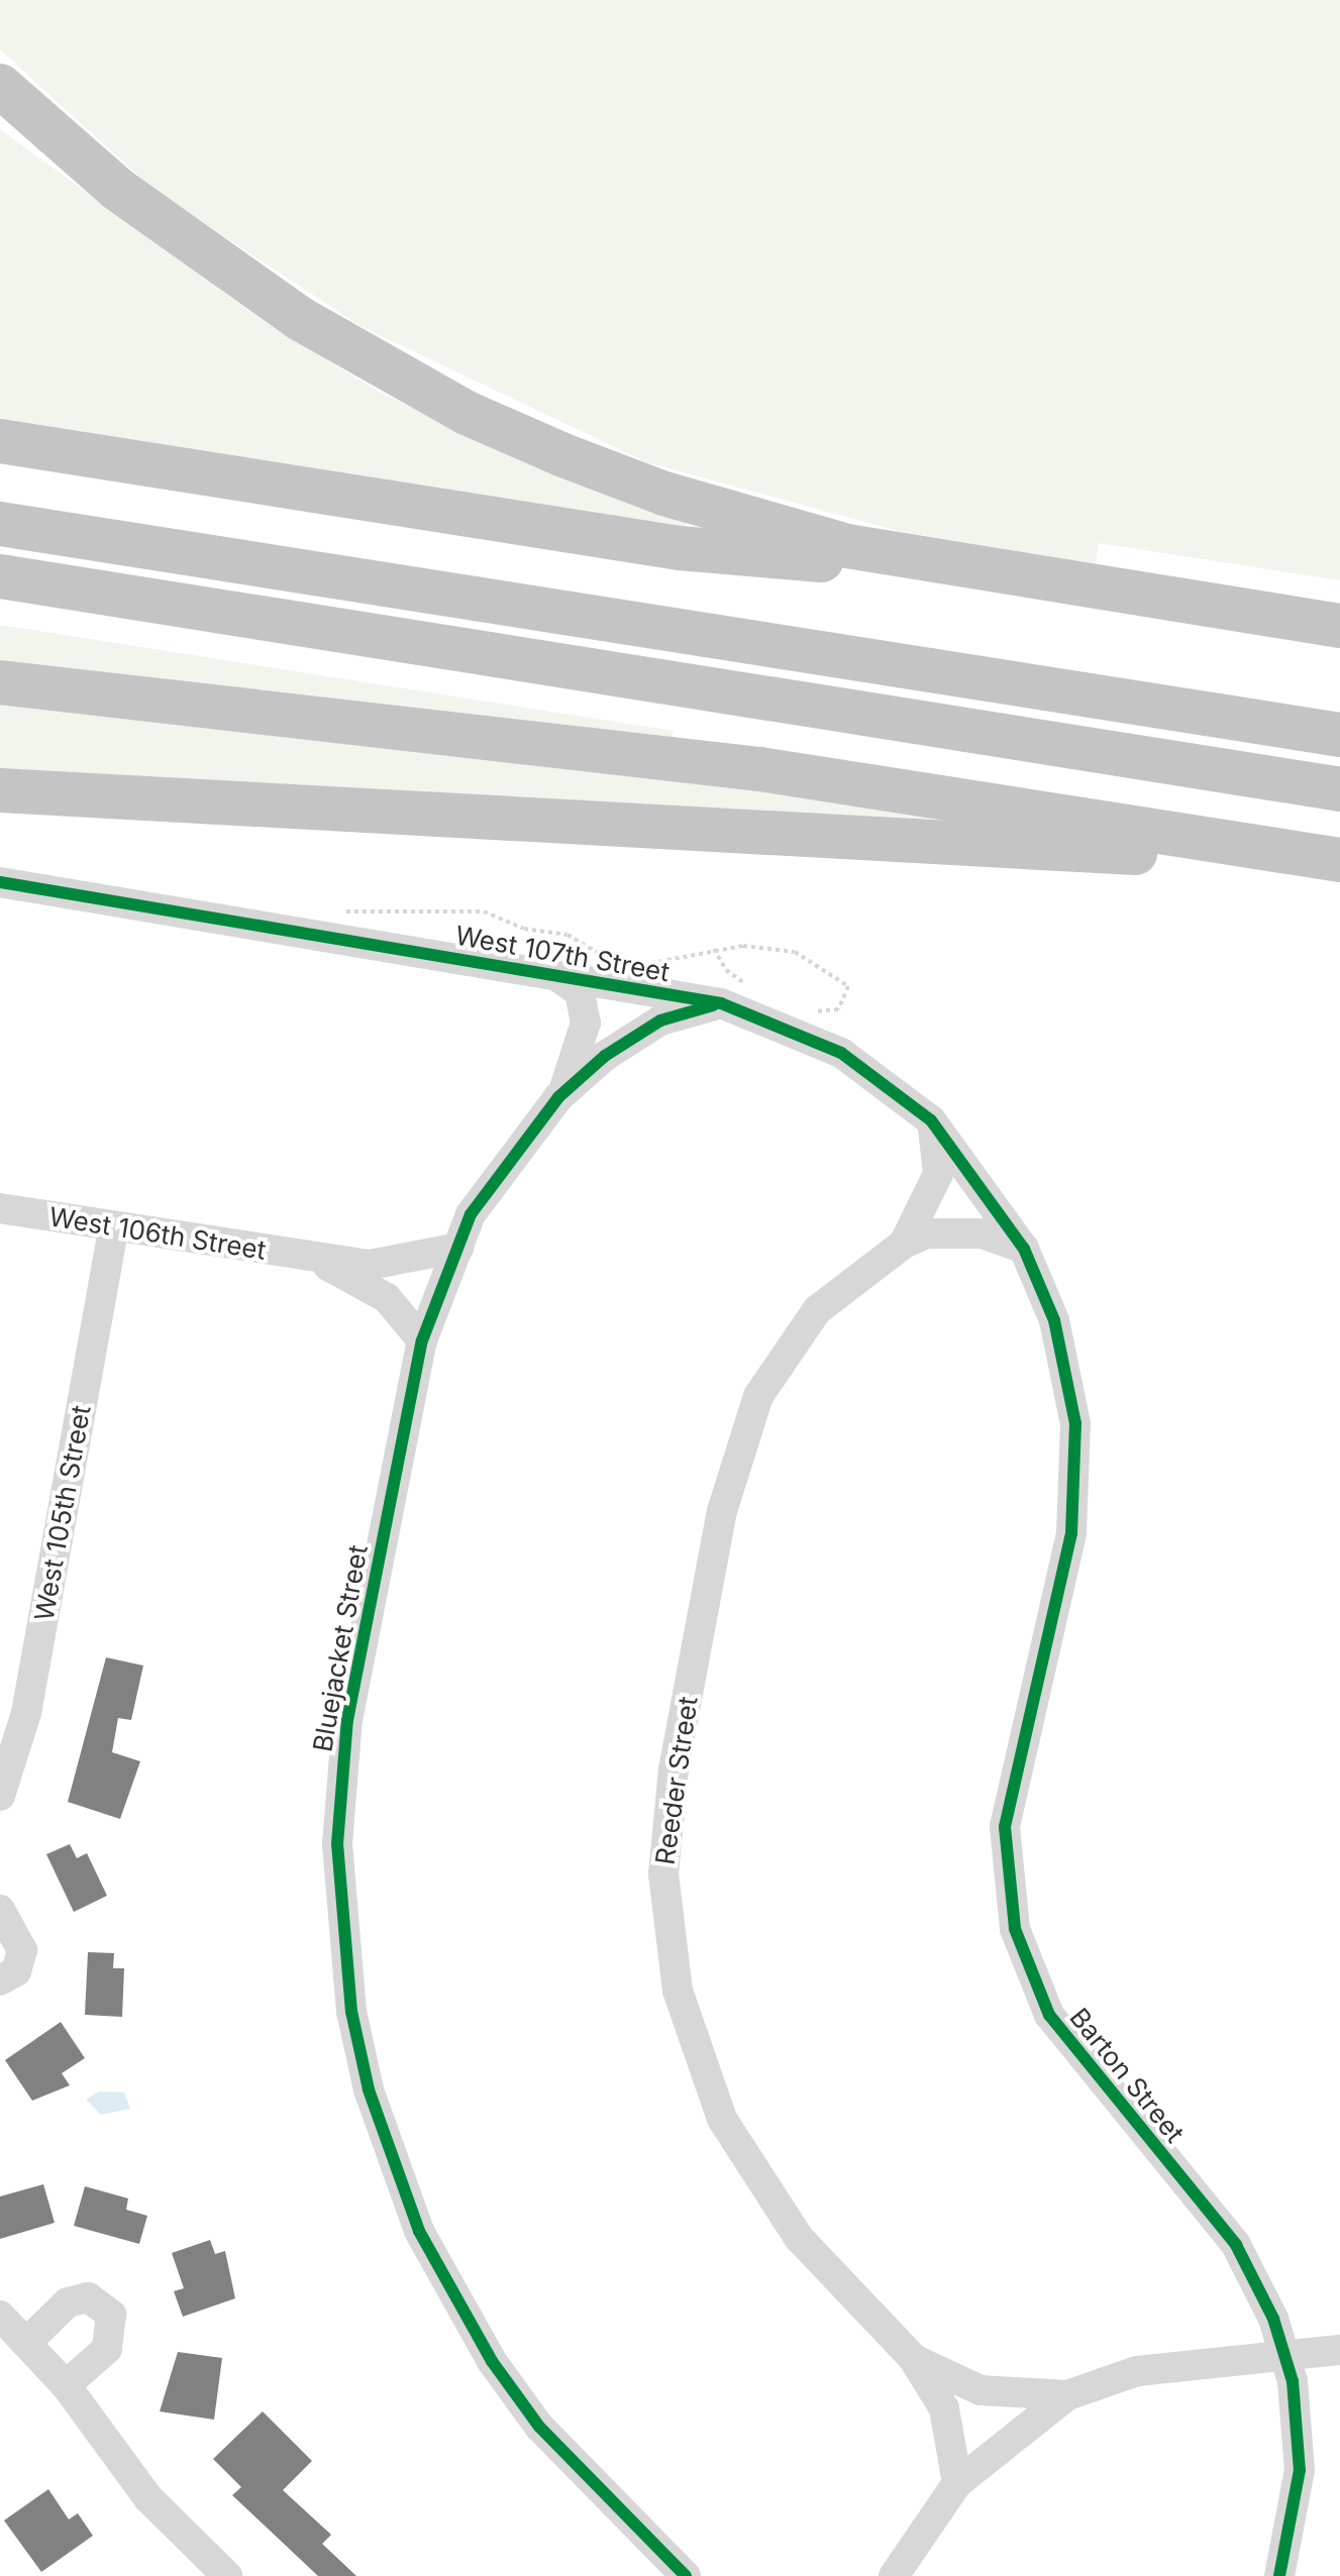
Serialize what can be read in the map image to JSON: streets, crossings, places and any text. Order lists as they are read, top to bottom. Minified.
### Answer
{"streets":{"street":["West 107th Street","West 106th Street","West 105th Street","Bluejacket Street","Reeder Street","Barton Street"]},"crossings":[["West 107th Street","Bluejacket Street"],["West 107th Street","Reeder Street"],["West 107th Street","Barton Street"],["West 106th Street","West 105th Street"],["West 106th Street","Bluejacket Street"],["Reeder Street","Barton Street"]]}
